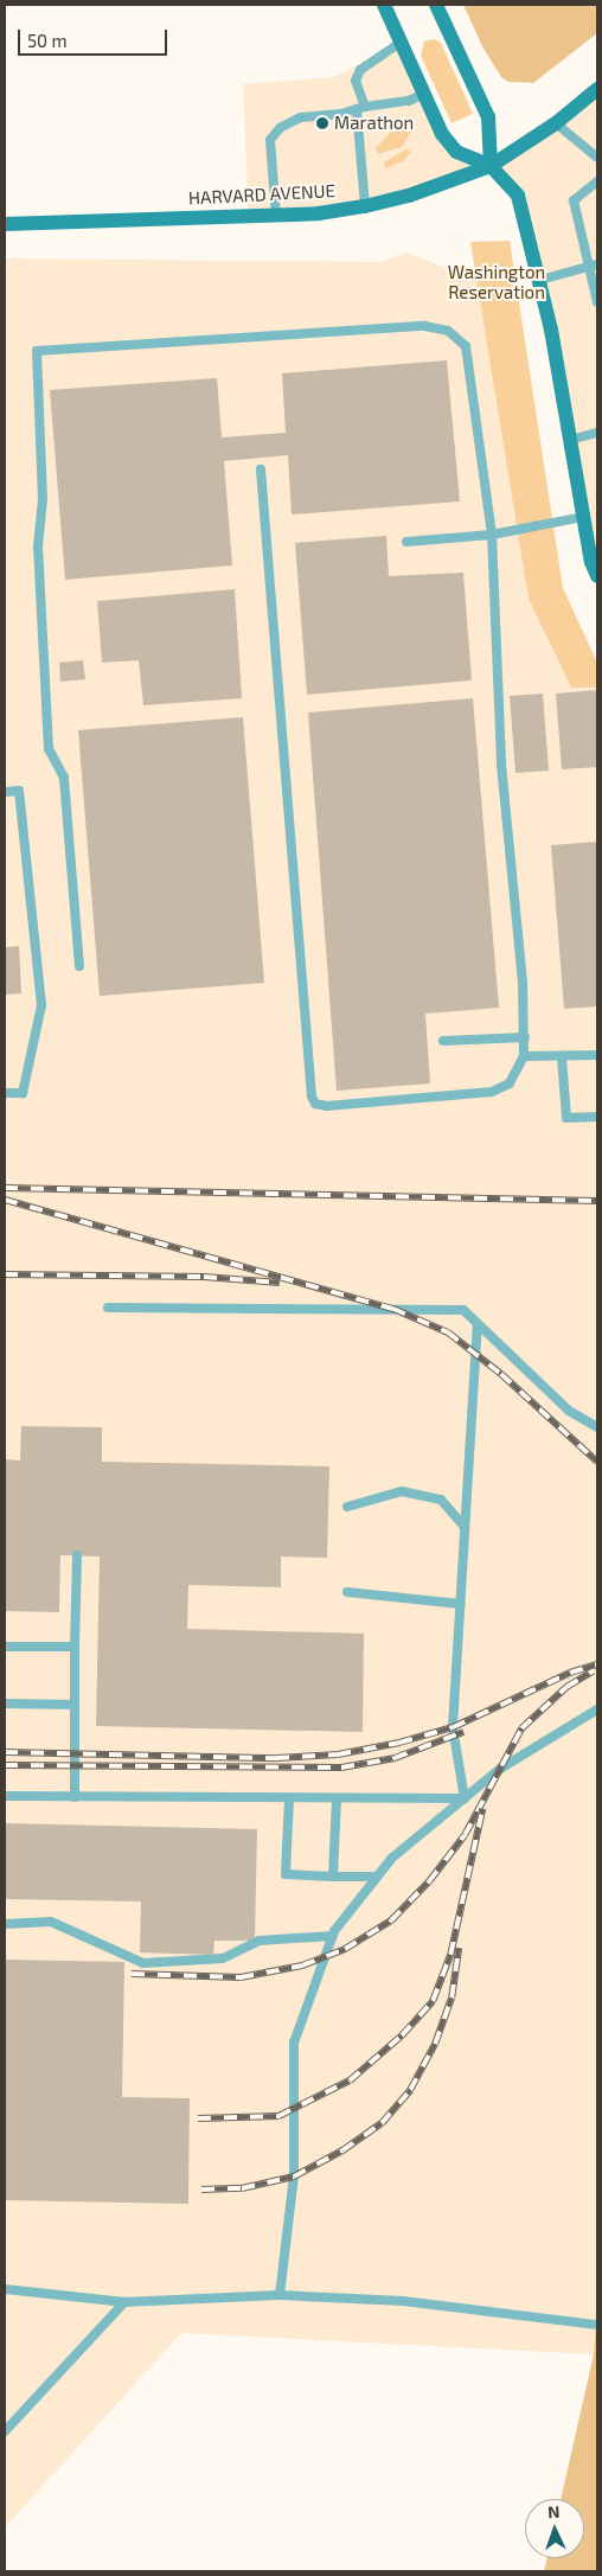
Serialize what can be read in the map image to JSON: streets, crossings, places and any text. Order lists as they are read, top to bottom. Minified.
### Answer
{"streets":{"street":["HARVARD AVENUE"]},"parks":["Washington Reservation"],"places":["Marathon"],"scale_bar":"50 m","north":"top"}
